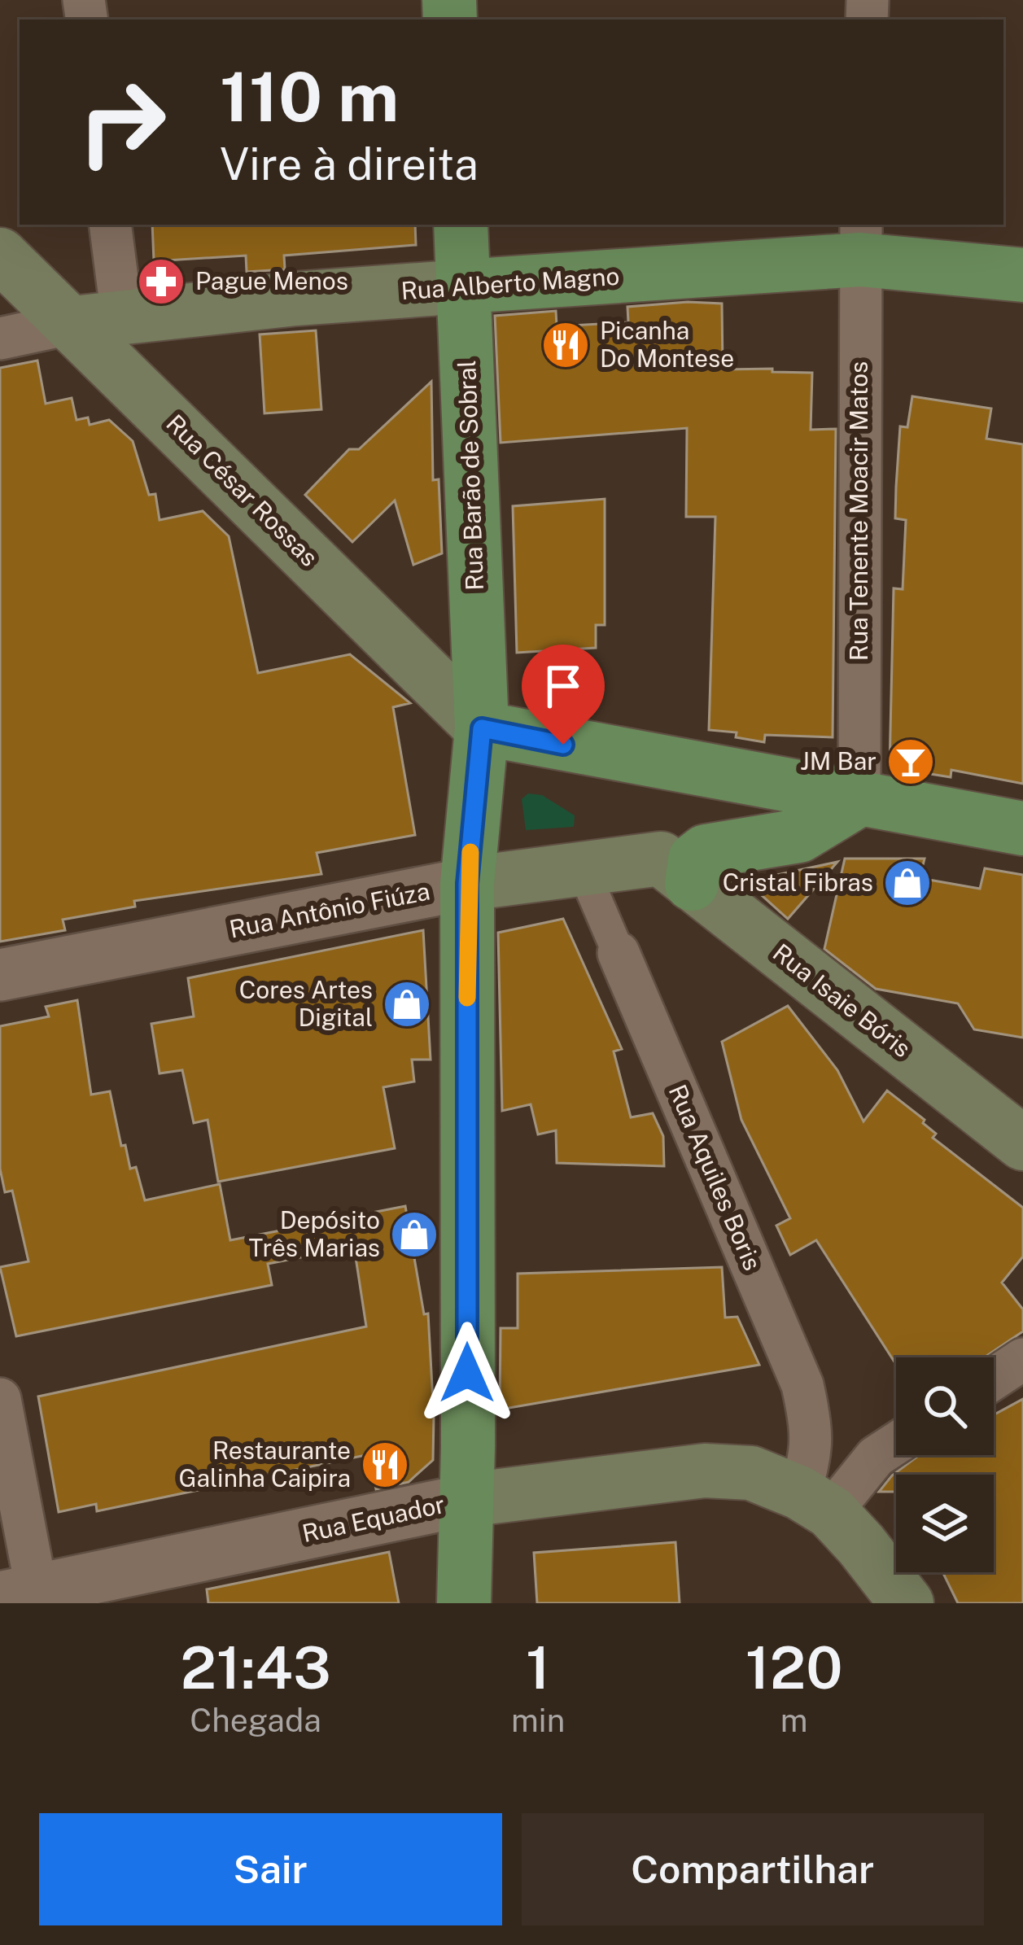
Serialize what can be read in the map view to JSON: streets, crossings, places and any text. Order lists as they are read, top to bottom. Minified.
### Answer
{"streets":{"main road":["Rua Alberto Magno","Rua Barão de Sobral","Rua César Rossas","Rua Antônio Fiúza","Rua Isaie Bóris","Rua Equador"],"street":["Rua Tenente Moacir Matos","Rua Aquiles Boris"]},"crossings":[["Rua Alberto Magno","Rua Barão de Sobral"],["Rua Alberto Magno","Rua César Rossas"],["Rua Alberto Magno","Rua Tenente Moacir Matos"],["Rua Barão de Sobral","Rua César Rossas"],["Rua Barão de Sobral","Rua Antônio Fiúza"],["Rua Barão de Sobral","Rua Equador"],["Rua Antônio Fiúza","Rua Isaie Bóris"],["Rua Antônio Fiúza","Rua Aquiles Boris"],["Rua Aquiles Boris","Rua Equador"]],"places":{"pharmacy":["Pague Menos"],"restaurant":["Picanha Do Montese","Restaurante Galinha Caipira"],"bar":["JM Bar"],"shop":["Cristal Fibras","Cores Artes Digital","Depósito Três Marias"]},"page":{"turn":["110 m","Vire à direita"],"eta":["21:43","Chegada","1","min","120","m"],"buttons":["Sair","Compartilhar"]}}
